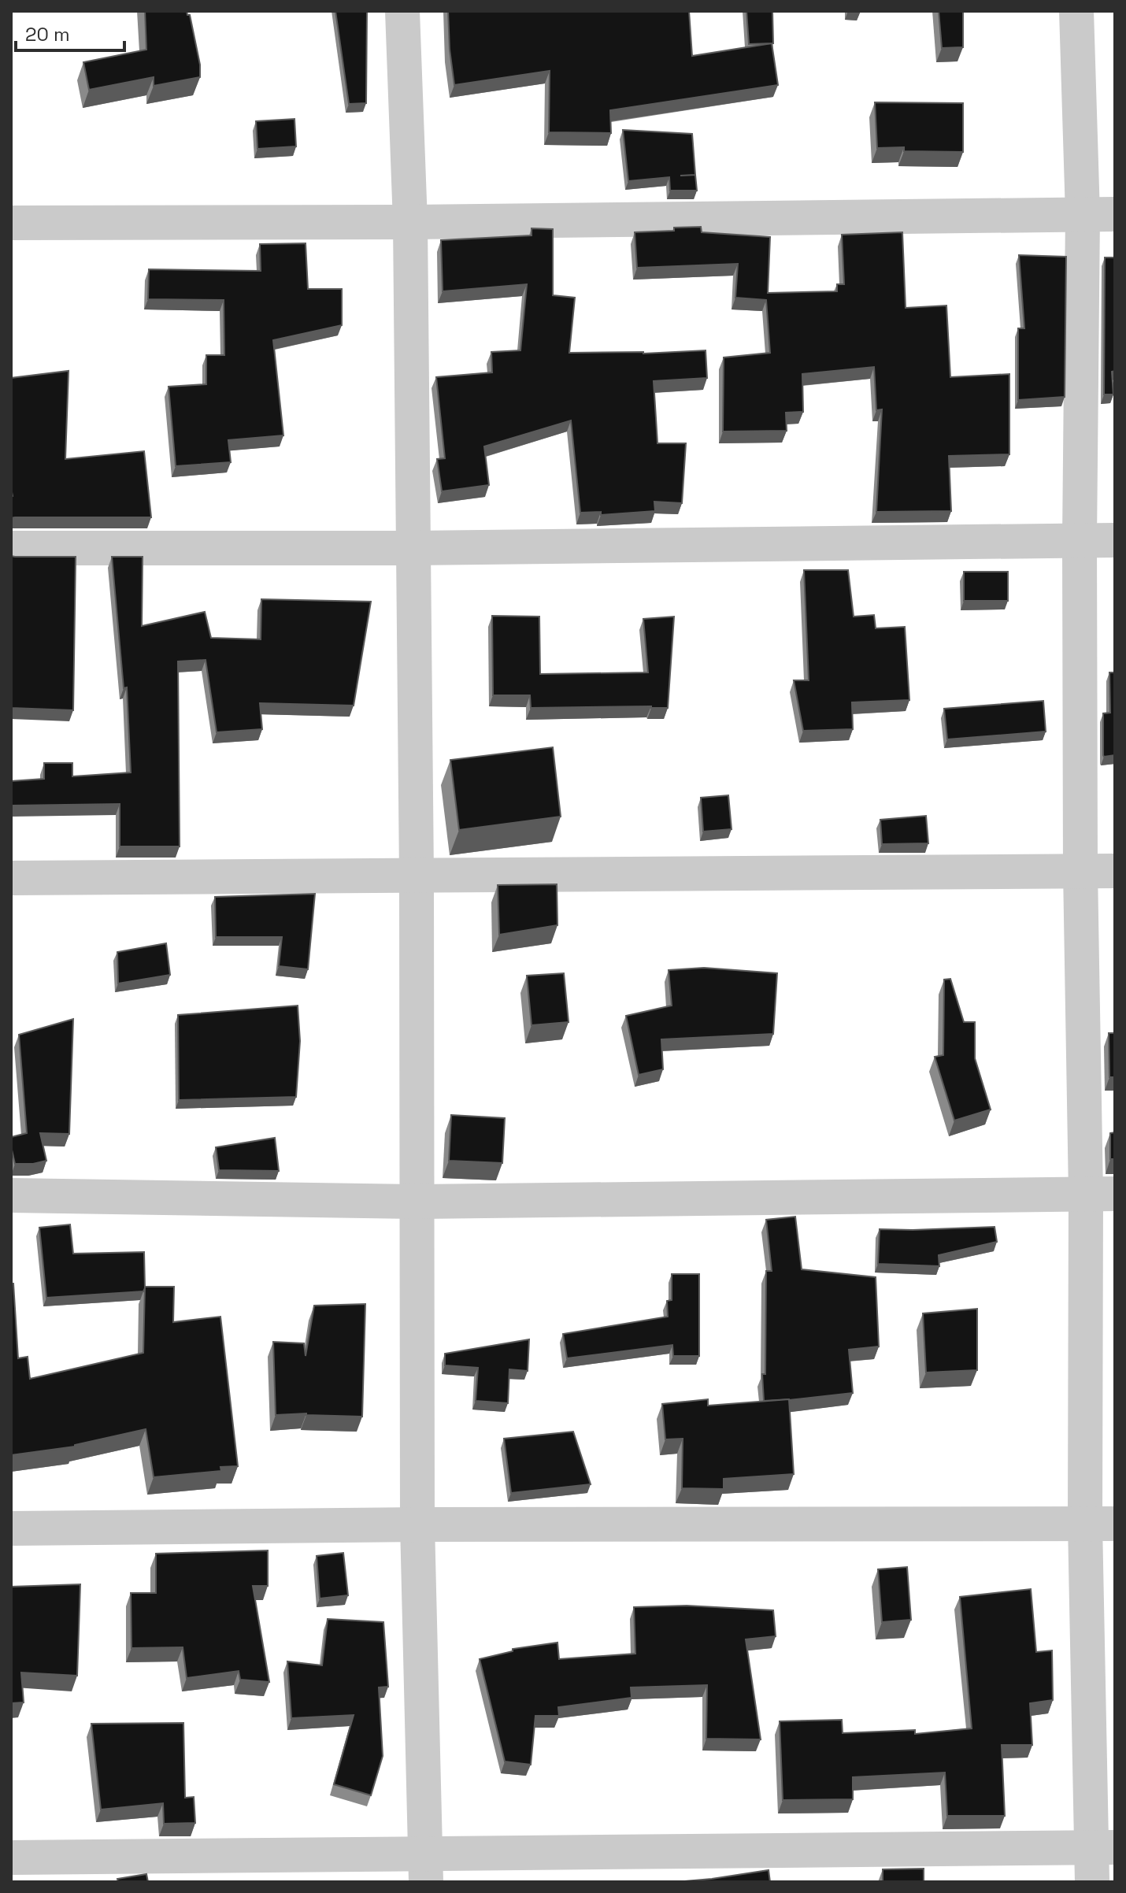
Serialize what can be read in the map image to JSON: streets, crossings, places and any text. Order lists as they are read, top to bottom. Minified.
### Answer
{"scale_bar":"20 m"}
